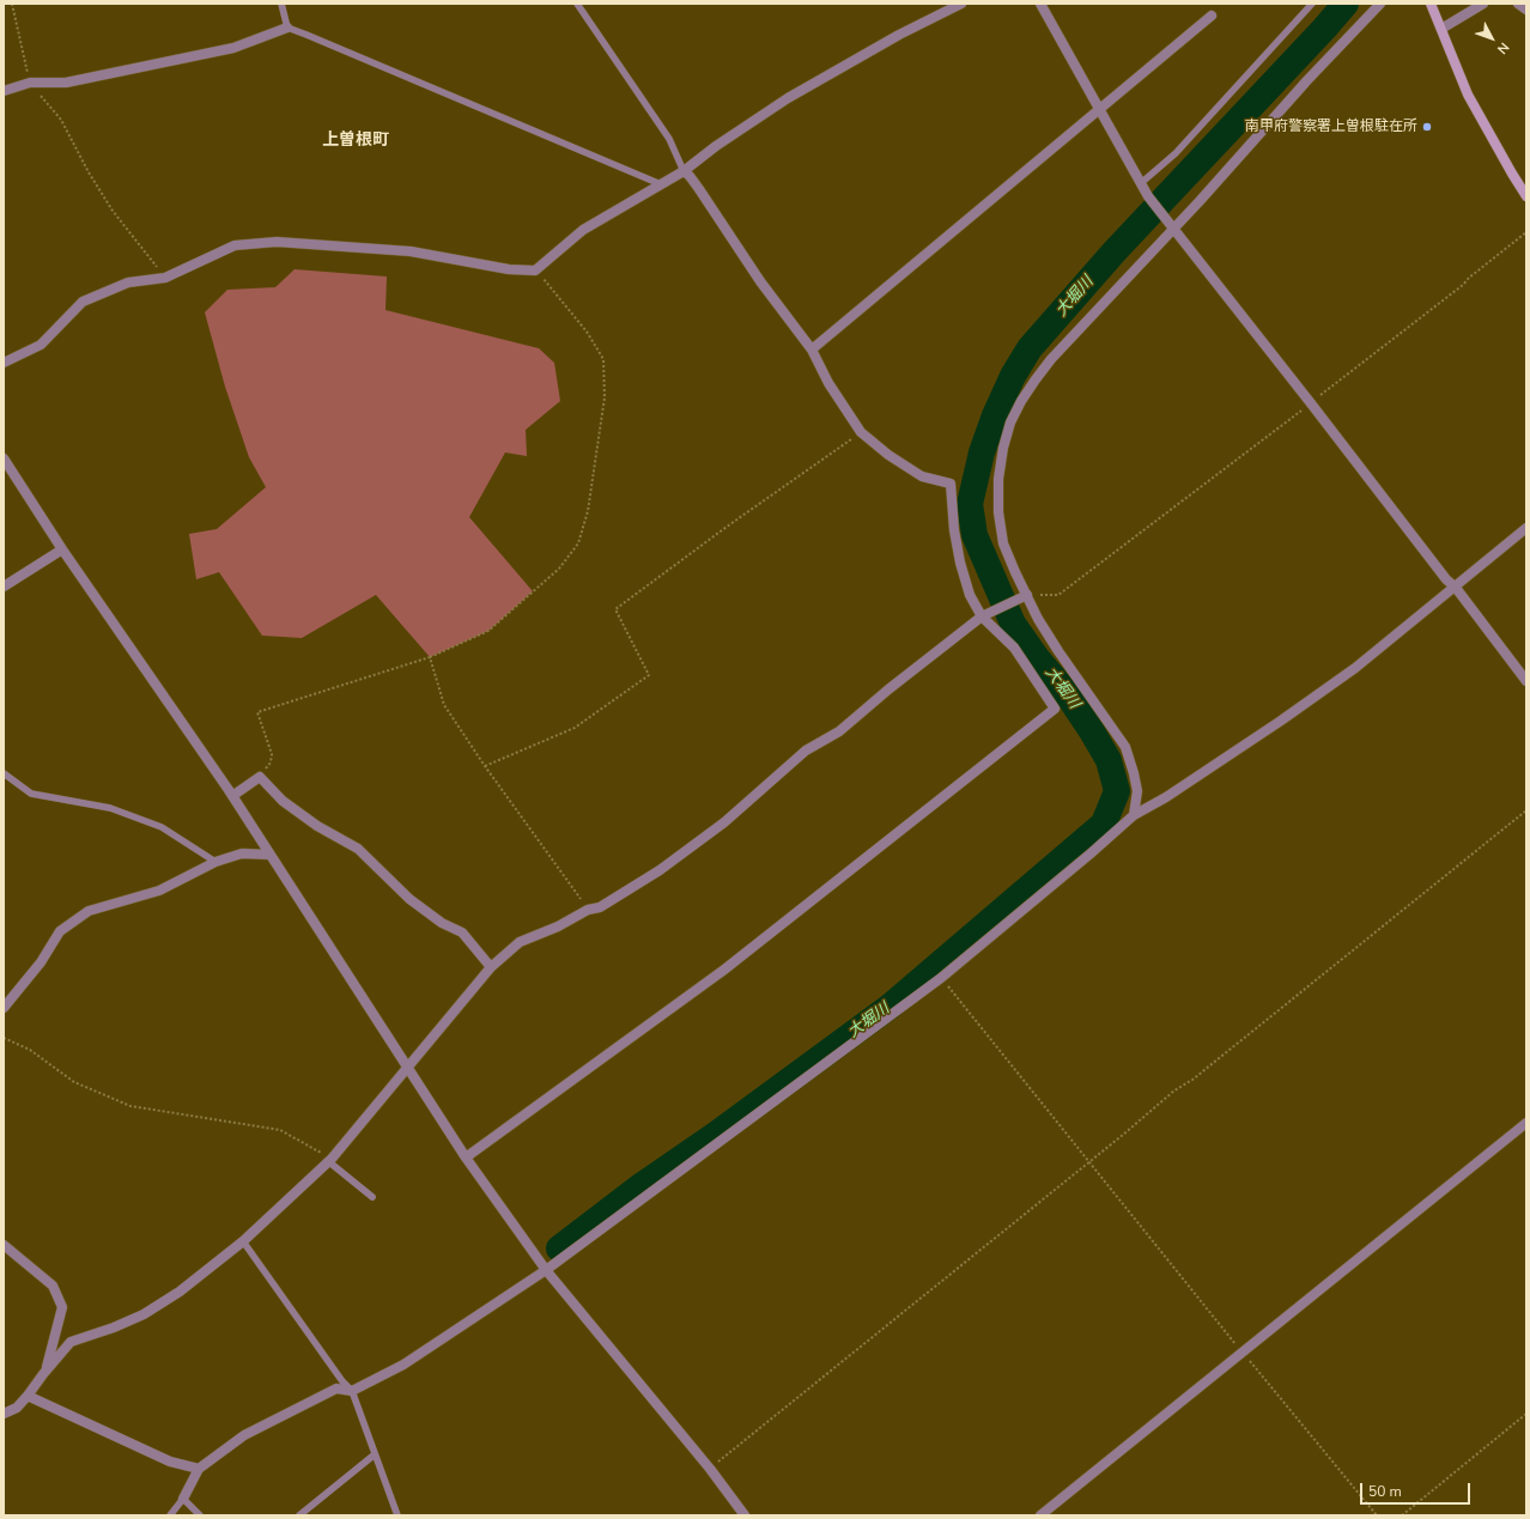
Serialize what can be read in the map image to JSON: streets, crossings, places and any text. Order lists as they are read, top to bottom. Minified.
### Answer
{"districts":["上曽根町"],"water":["大堀川"],"places":["南甲府警察署上曽根駐在所"],"scale_bar":"50 m","north":"bottom right"}
